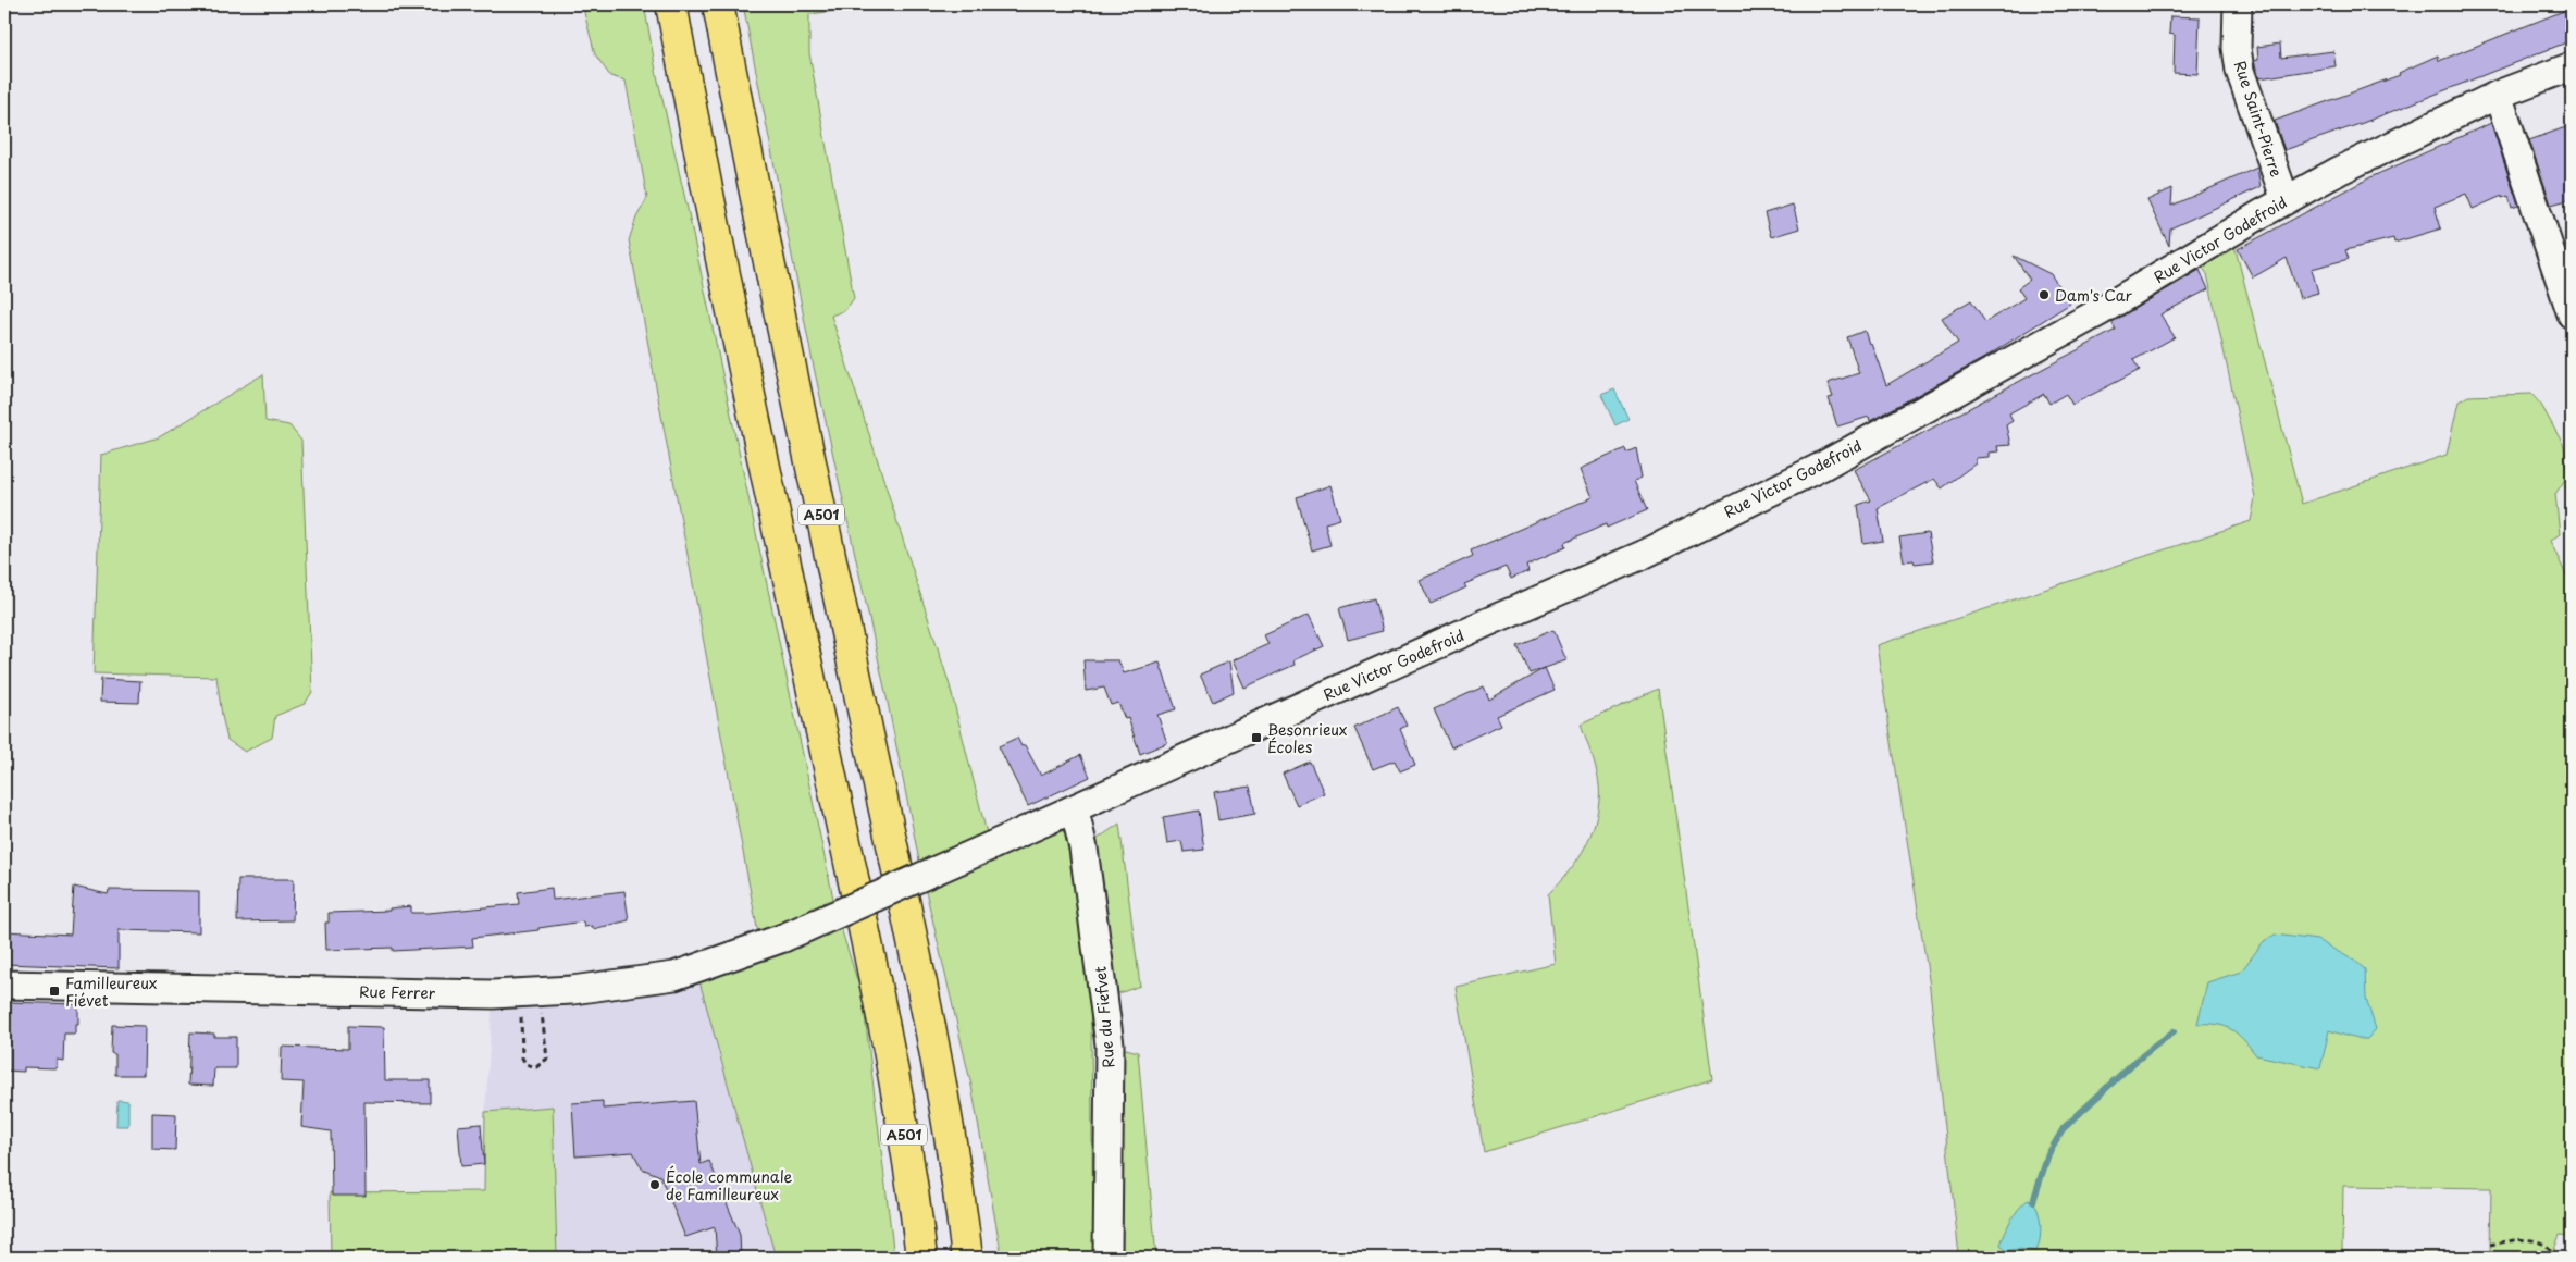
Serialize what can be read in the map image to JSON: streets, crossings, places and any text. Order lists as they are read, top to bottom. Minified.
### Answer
{"streets":{"highway":["A501"],"street":["Rue Saint-Pierre","Rue Victor Godefroid","Rue Ferrer","Rue du Fiefvet"]},"crossings":[["Rue Saint-Pierre","Rue Victor Godefroid"],["Rue Victor Godefroid","Rue Ferrer"],["Rue Victor Godefroid","Rue du Fiefvet"]],"places":{"other":["Dam's Car","École communale de Familleureux"],"transit":["Besonrieux Écoles","Familleureux Fiévet"]}}
